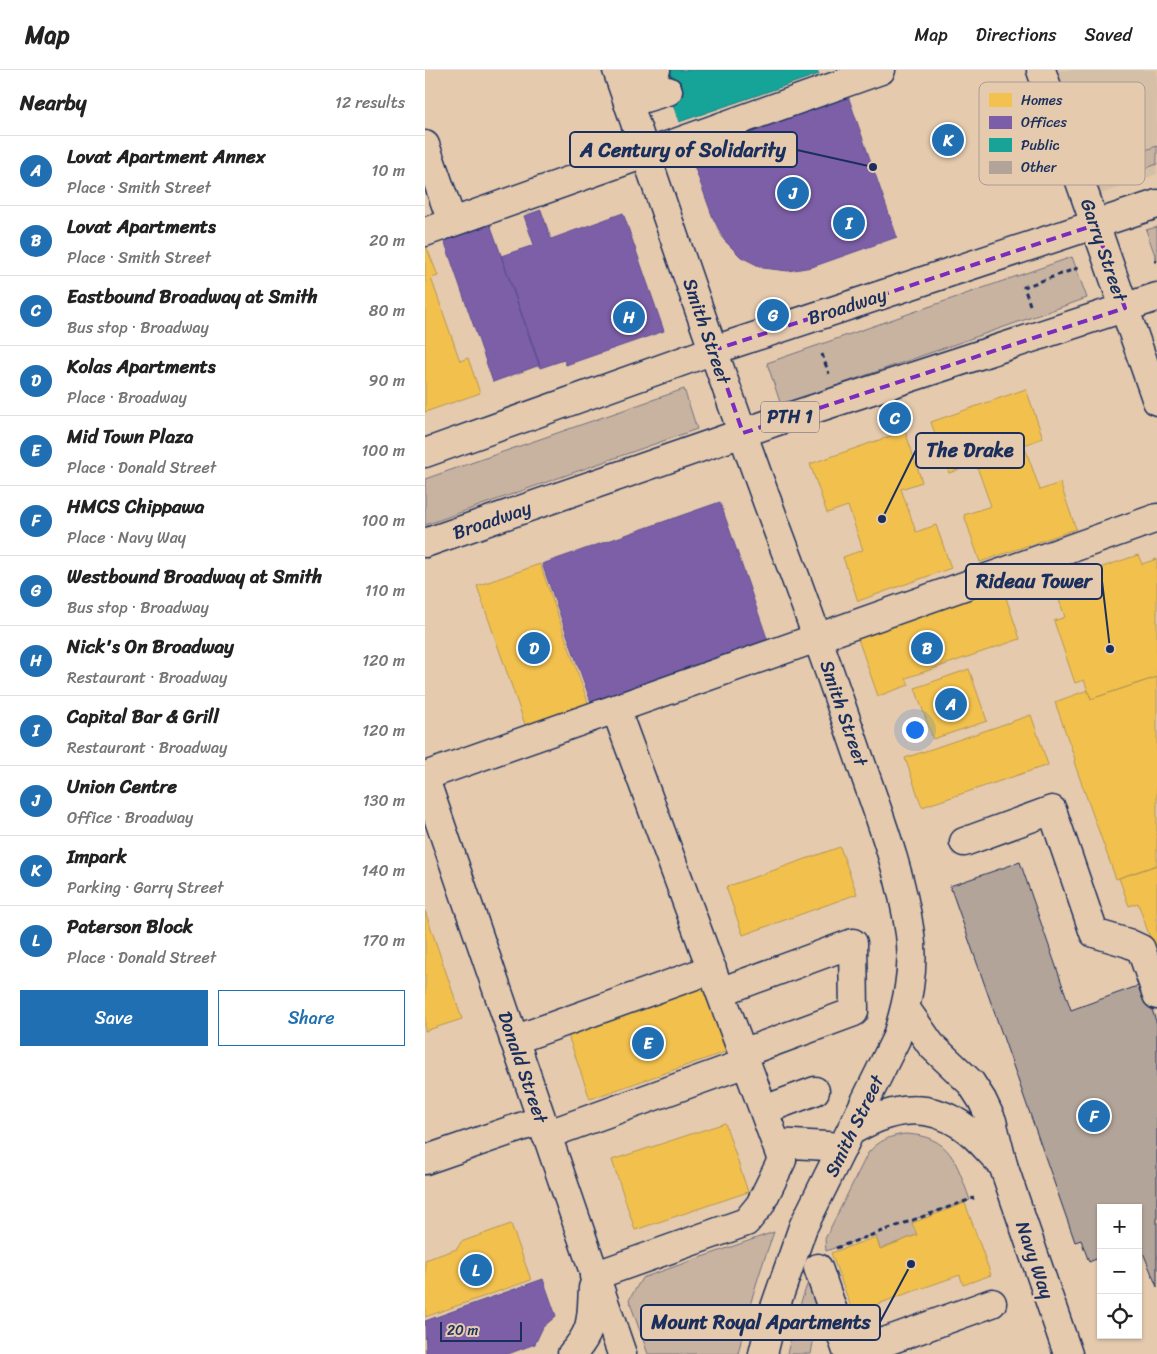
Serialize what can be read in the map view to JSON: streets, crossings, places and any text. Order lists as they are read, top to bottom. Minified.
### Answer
{"streets":{"main road":["Garry Street","Broadway","Smith Street","PTH 1","Donald Street","Navy Way"]},"crossings":[["Garry Street","Broadway"],["Broadway","Smith Street"],["Smith Street","Navy Way"]],"places":["A Century of Solidarity","The Drake","Rideau Tower","Mount Royal Apartments"],"legend":["Homes","Offices","Public","Other"],"scale_bar":"20 m","page":{"header":"Map","nav":["Map","Directions","Saved"],"heading":["Nearby","12 results"],"pins":["K","J","I","G","H","C","B","D","A","E","F","L"],"list":[{"mark":"A","name":"Lovat Apartment Annex","note":"Place · Smith Street","value":"10 m"},{"mark":"B","name":"Lovat Apartments","note":"Place · Smith Street","value":"20 m"},{"mark":"C","name":"Eastbound Broadway at Smith","note":"Bus stop · Broadway","value":"80 m"},{"mark":"D","name":"Kolas Apartments","note":"Place · Broadway","value":"90 m"},{"mark":"E","name":"Mid Town Plaza","note":"Place · Donald Street","value":"100 m"},{"mark":"F","name":"HMCS Chippawa","note":"Place · Navy Way","value":"100 m"},{"mark":"G","name":"Westbound Broadway at Smith","note":"Bus stop · Broadway","value":"110 m"},{"mark":"H","name":"Nick's On Broadway","note":"Restaurant · Broadway","value":"120 m"},{"mark":"I","name":"Capital Bar & Grill","note":"Restaurant · Broadway","value":"120 m"},{"mark":"J","name":"Union Centre","note":"Office · Broadway","value":"130 m"},{"mark":"K","name":"Impark","note":"Parking · Garry Street","value":"140 m"},{"mark":"L","name":"Paterson Block","note":"Place · Donald Street","value":"170 m"}],"buttons":["Save","Share"],"map_buttons":["+","−"],"scale":"20 m"}}
